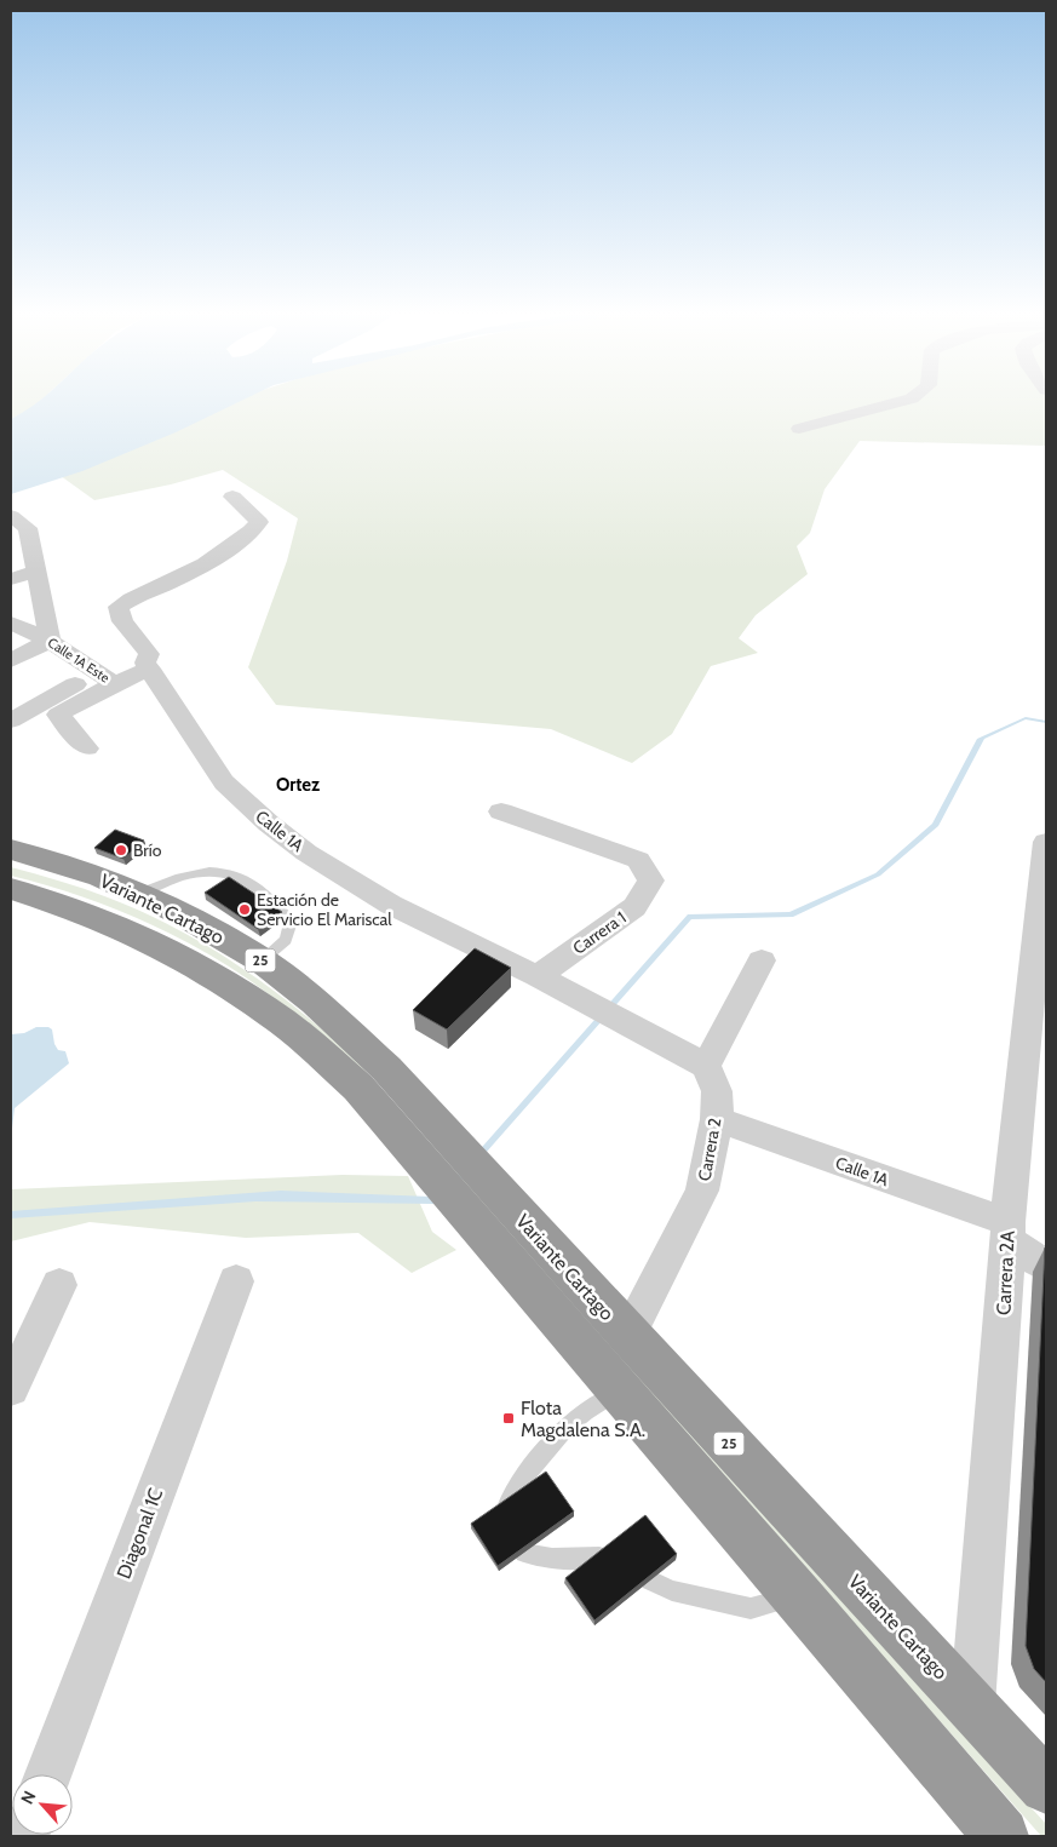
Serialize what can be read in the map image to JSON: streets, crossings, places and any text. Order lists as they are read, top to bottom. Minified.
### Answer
{"streets":{"highway":["Variante Cartago","25"],"street":["Calle 1A Este","Calle 1A","Carrera 1","Carrera 2","Carrera 2A","Diagonal 1C"]},"crossings":[["Calle 1A","Carrera 1"],["Calle 1A","Carrera 2"],["Calle 1A","Carrera 2A"],["Variante Cartago","Carrera 2"],["Variante Cartago","Carrera 2A"]],"districts":["Ortez"],"places":{"other":["Brío","Estación de Servicio El Mariscal"],"transit":["Flota Magdalena S.A."]},"north":"top left"}
